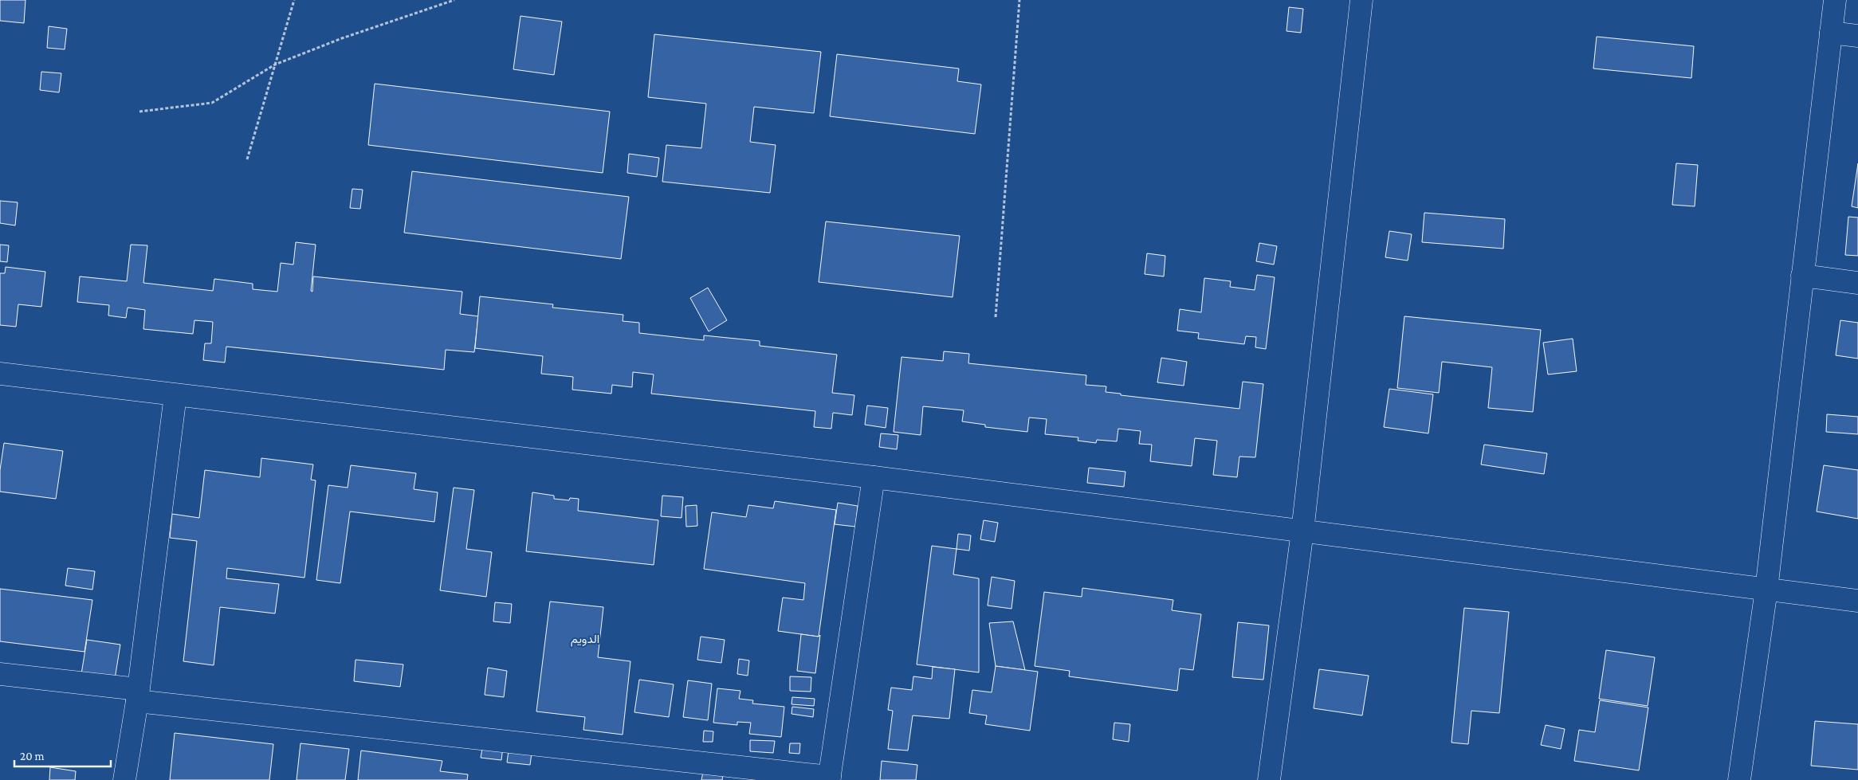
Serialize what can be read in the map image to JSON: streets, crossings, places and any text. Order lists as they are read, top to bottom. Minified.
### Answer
{"districts":["الدويم"],"scale_bar":"20 m"}
